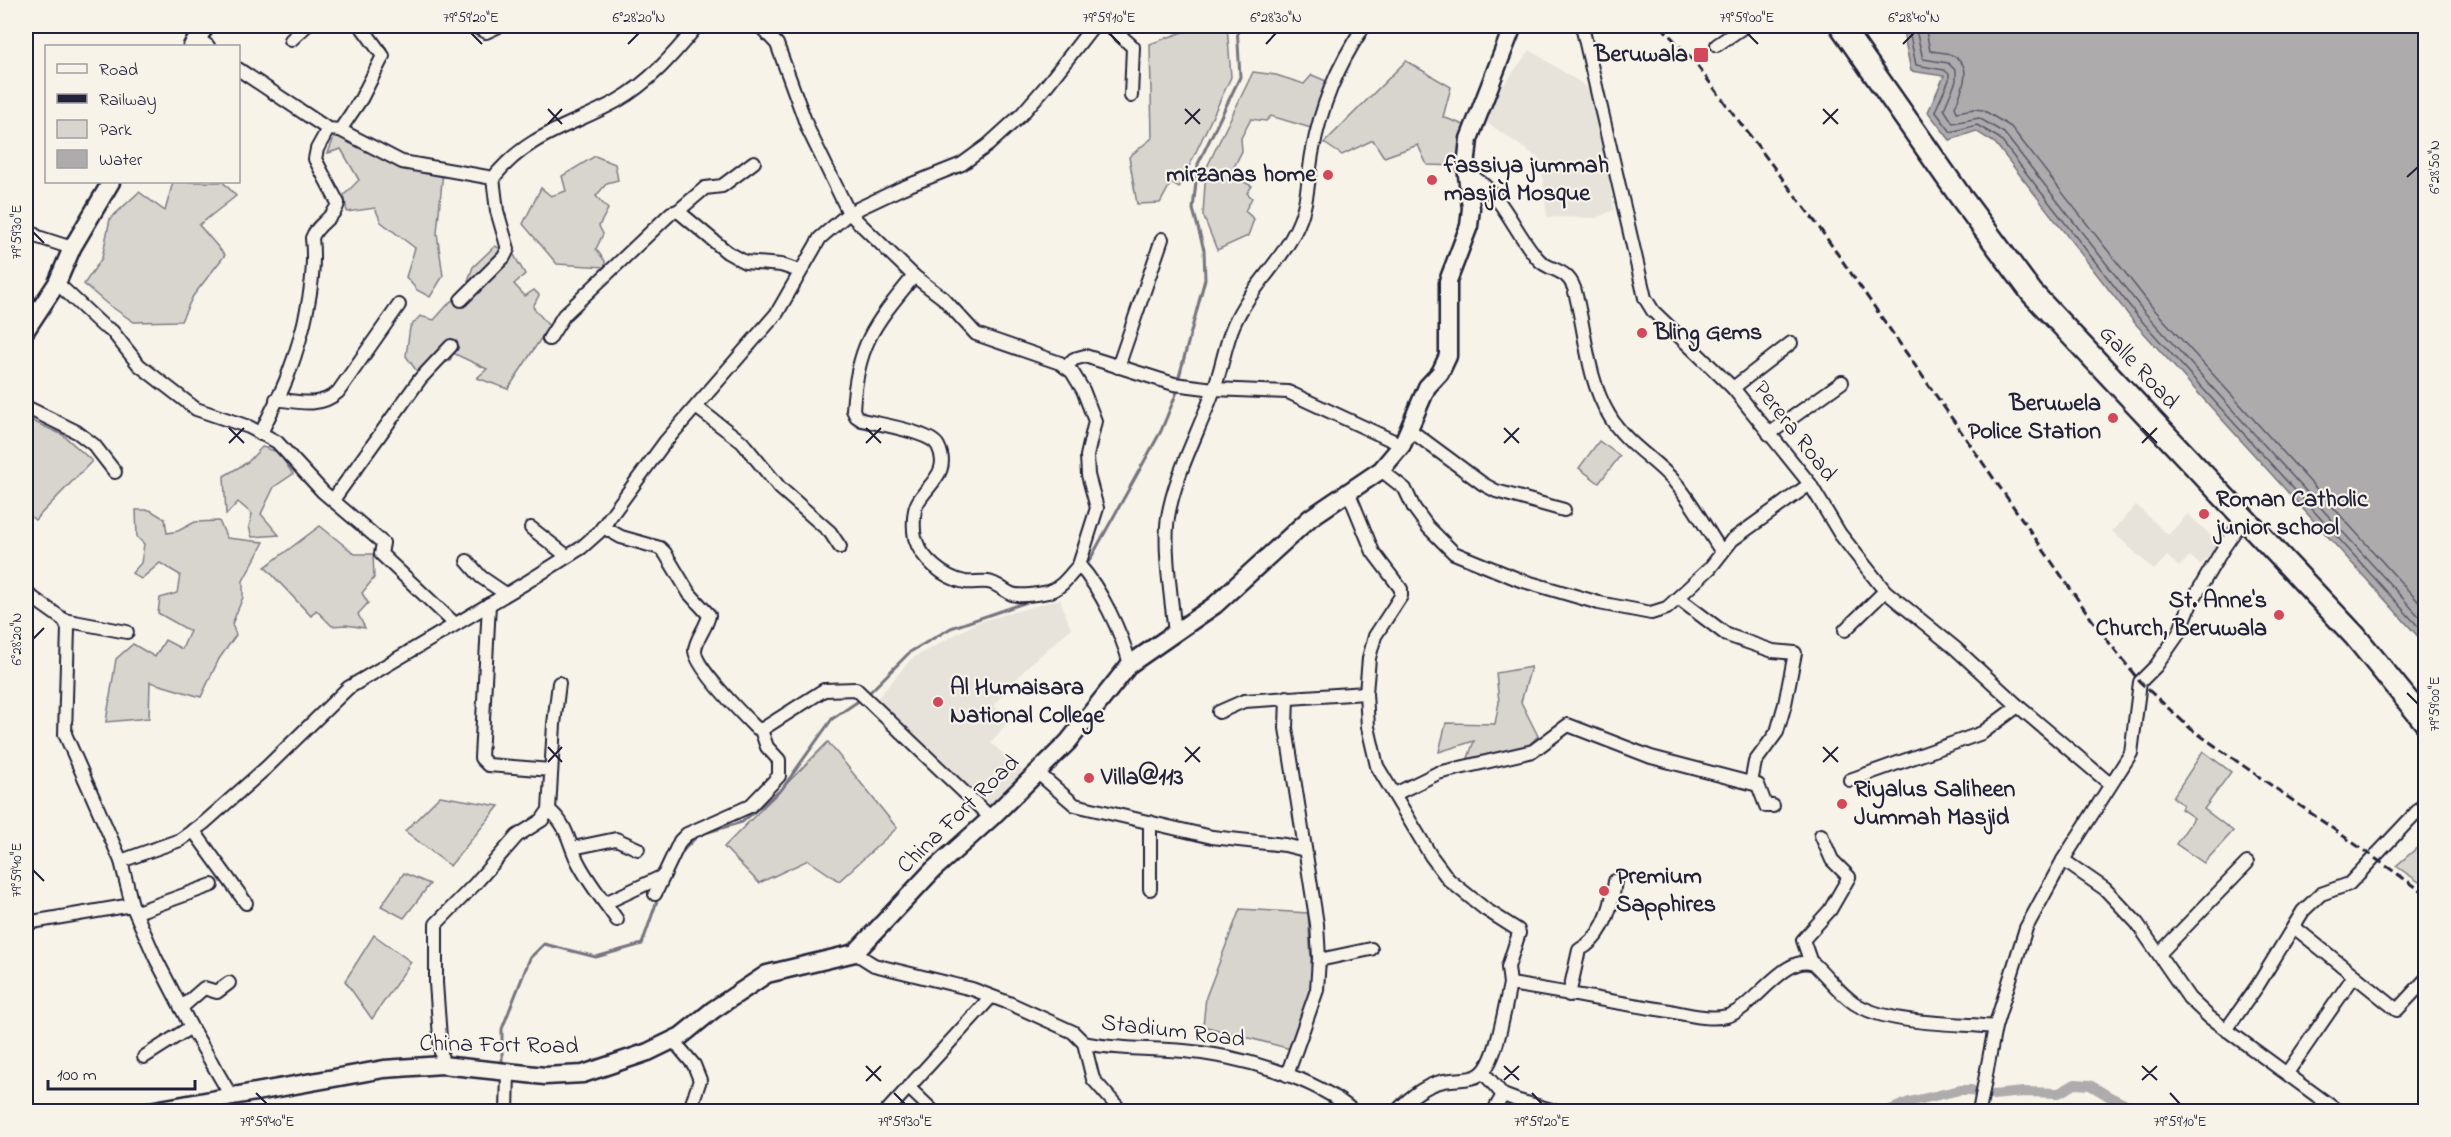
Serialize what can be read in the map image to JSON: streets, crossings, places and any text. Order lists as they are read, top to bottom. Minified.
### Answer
{"streets":{"highway":["Galle Road"],"street":["Perera Road","China Fort Road","Stadium Road"]},"places":{"transit":["Beruwala"],"other":["mirzanas home","fassiya jummah masjid Mosque","Bling Gems","Beruwela Police Station","Roman Catholic junior school","St. Anne's Church, Beruwala","Al Humaisara National College","Villa@113","Riyalus Saliheen Jummah Masjid","Premium Sapphires"]},"legend":["Road","Railway","Park","Water"],"scale_bar":"100 m","coordinates":["79°59'20\"E","6°28'20\"N","79°59'10\"E","6°28'30\"N","79°59'00\"E","6°28'40\"N","6°28'50\"N","79°59'30\"E","79°59'40\"E"]}
